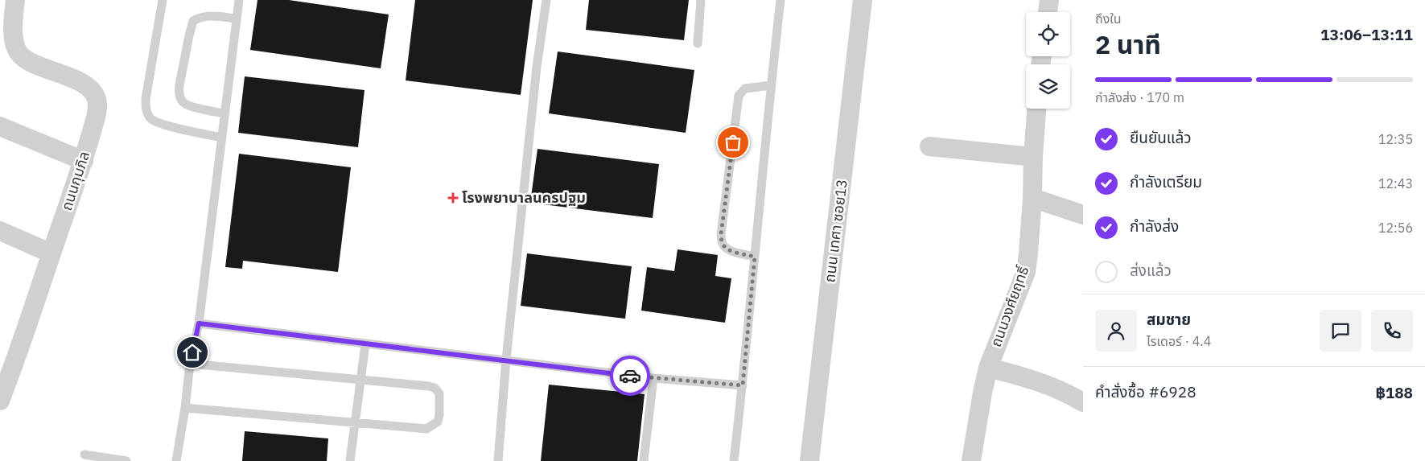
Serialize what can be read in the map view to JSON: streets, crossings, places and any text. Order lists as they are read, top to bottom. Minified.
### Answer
{"streets":{"street":["ถนนกุมภิล","ถนน เทศา ซอย13","ถนนวงศ์ยฤทธิ์"]},"places":{"health":["โรงพยาบาลนครปฐม"]},"page":{"heading":["2 นาที","ถึงใน","13:06–13:11"],"panel":["สมชาย","ไรเดอร์ · 4.4","คำสั่งซื้อ #6928","฿188"],"bar":"กำลังส่ง · 170 m","list":[["ยืนยันแล้ว","12:35"],["กำลังเตรียม","12:43"],["กำลังส่ง","12:56"],"ส่งแล้ว"]}}
